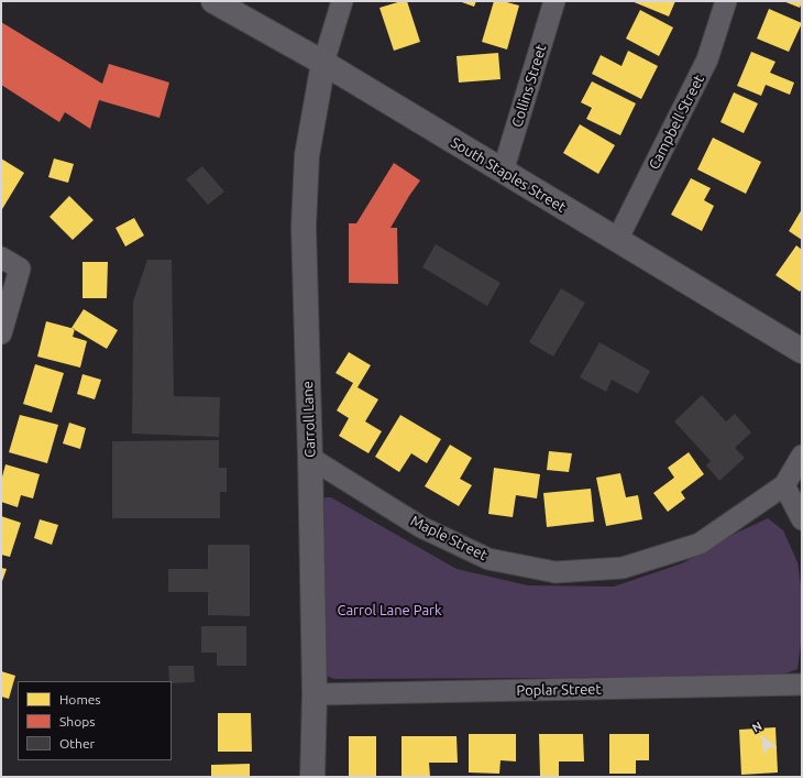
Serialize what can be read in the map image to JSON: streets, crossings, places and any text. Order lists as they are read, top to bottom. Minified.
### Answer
{"streets":{"main road":["South Staples Street"],"street":["Collins Street","Campbell Street","Carroll Lane","Maple Street","Poplar Street"]},"crossings":[["Collins Street","South Staples Street"],["Campbell Street","South Staples Street"],["South Staples Street","Carroll Lane"],["Carroll Lane","Maple Street"],["Carroll Lane","Poplar Street"]],"parks":["Carrol Lane Park"],"legend":["Homes","Shops","Other"],"north":"top left"}
